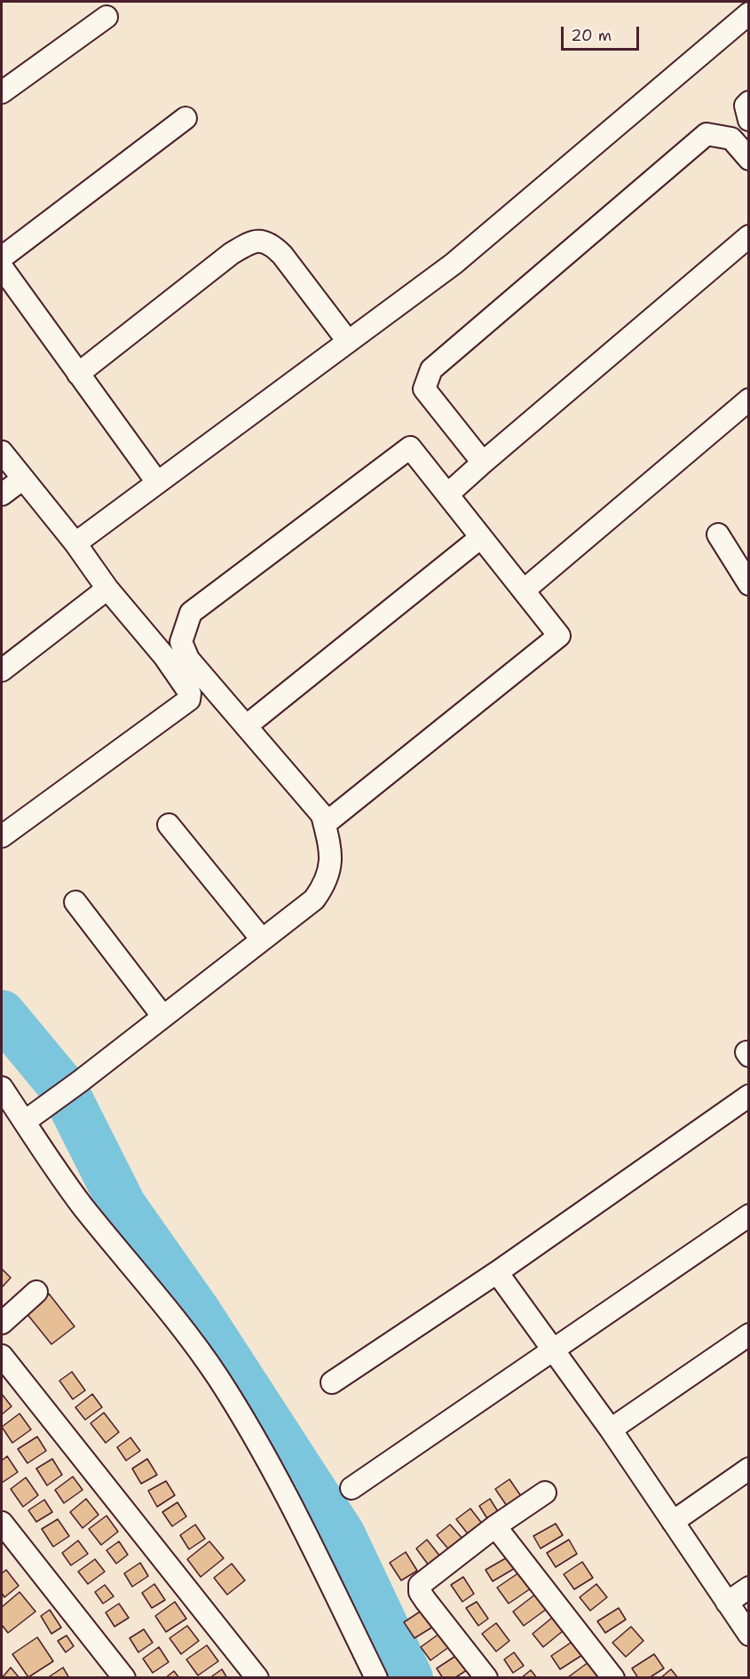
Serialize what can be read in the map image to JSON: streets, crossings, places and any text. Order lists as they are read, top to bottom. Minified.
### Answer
{"scale_bar":"20 m"}
